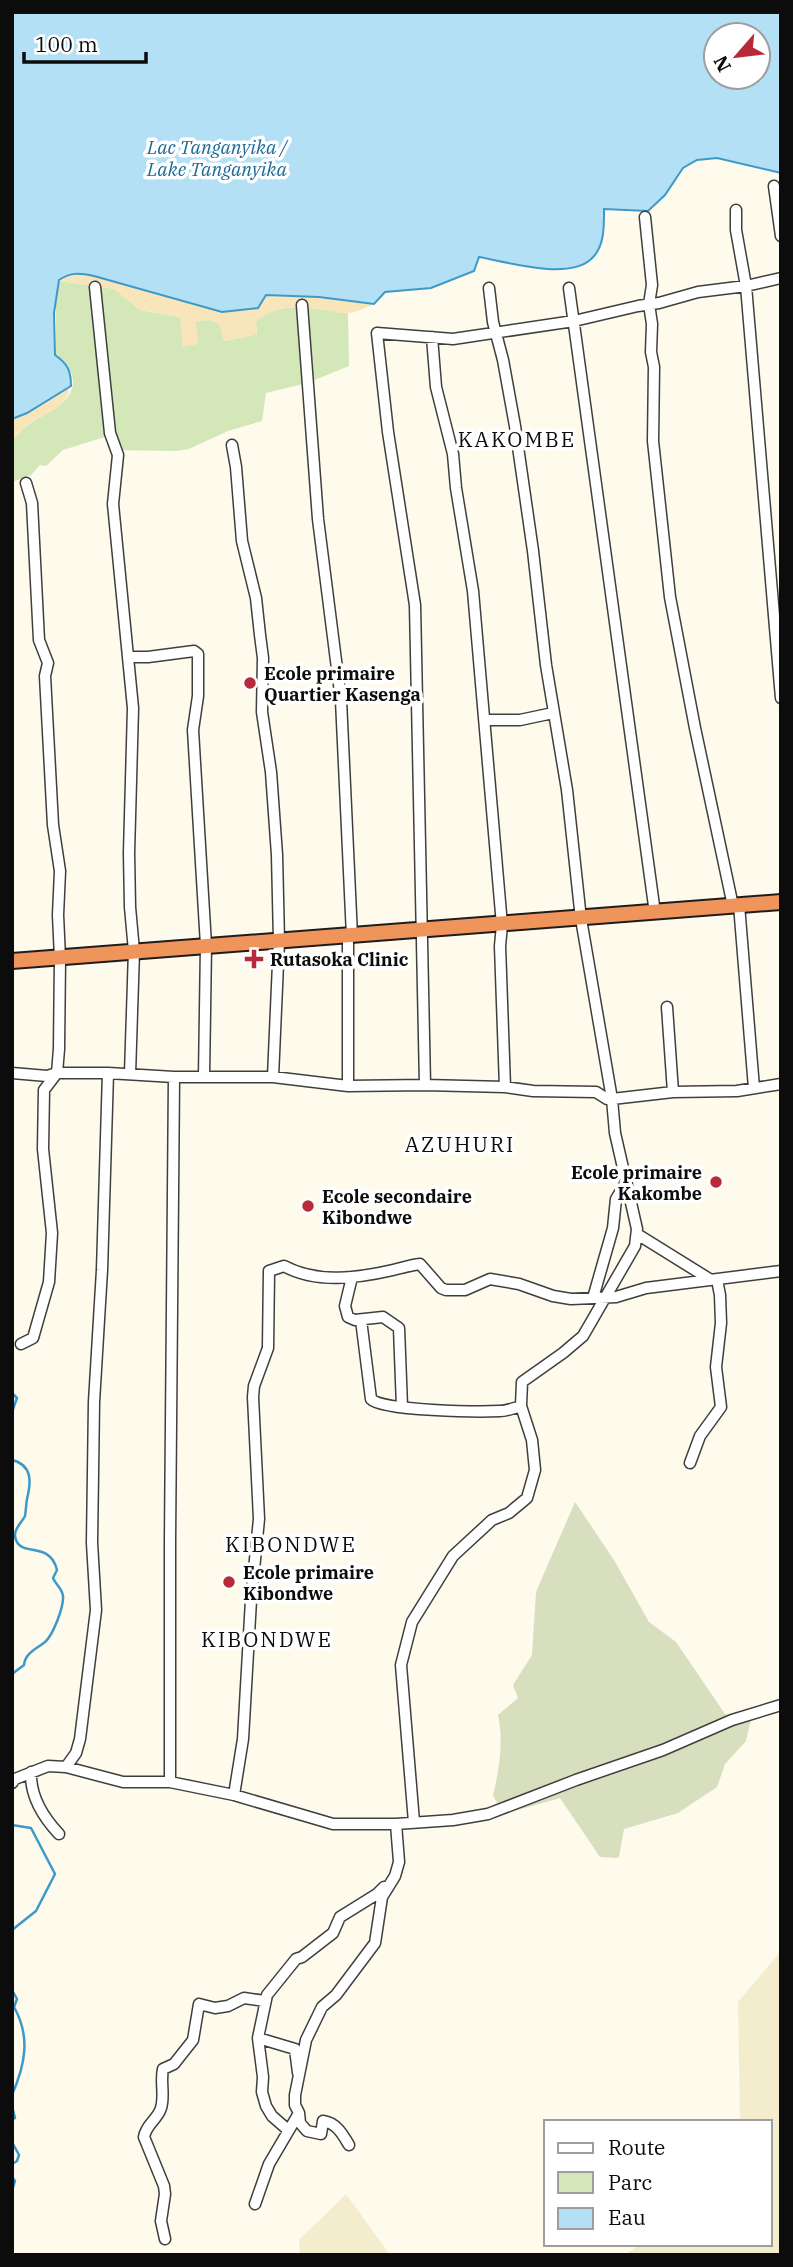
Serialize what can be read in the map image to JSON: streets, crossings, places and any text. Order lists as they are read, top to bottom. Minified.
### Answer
{"districts":["KAKOMBE","AZUHURI","KIBONDWE","KIBONDWE"],"water":["Lac Tanganyika / Lake Tanganyika"],"places":{"other":["Ecole primaire Quartier Kasenga","Ecole primaire Kakombe","Ecole secondaire Kibondwe","Ecole primaire Kibondwe"],"health":["Rutasoka Clinic"]},"legend":["Route","Parc","Eau"],"scale_bar":"100 m","north":"bottom left"}
